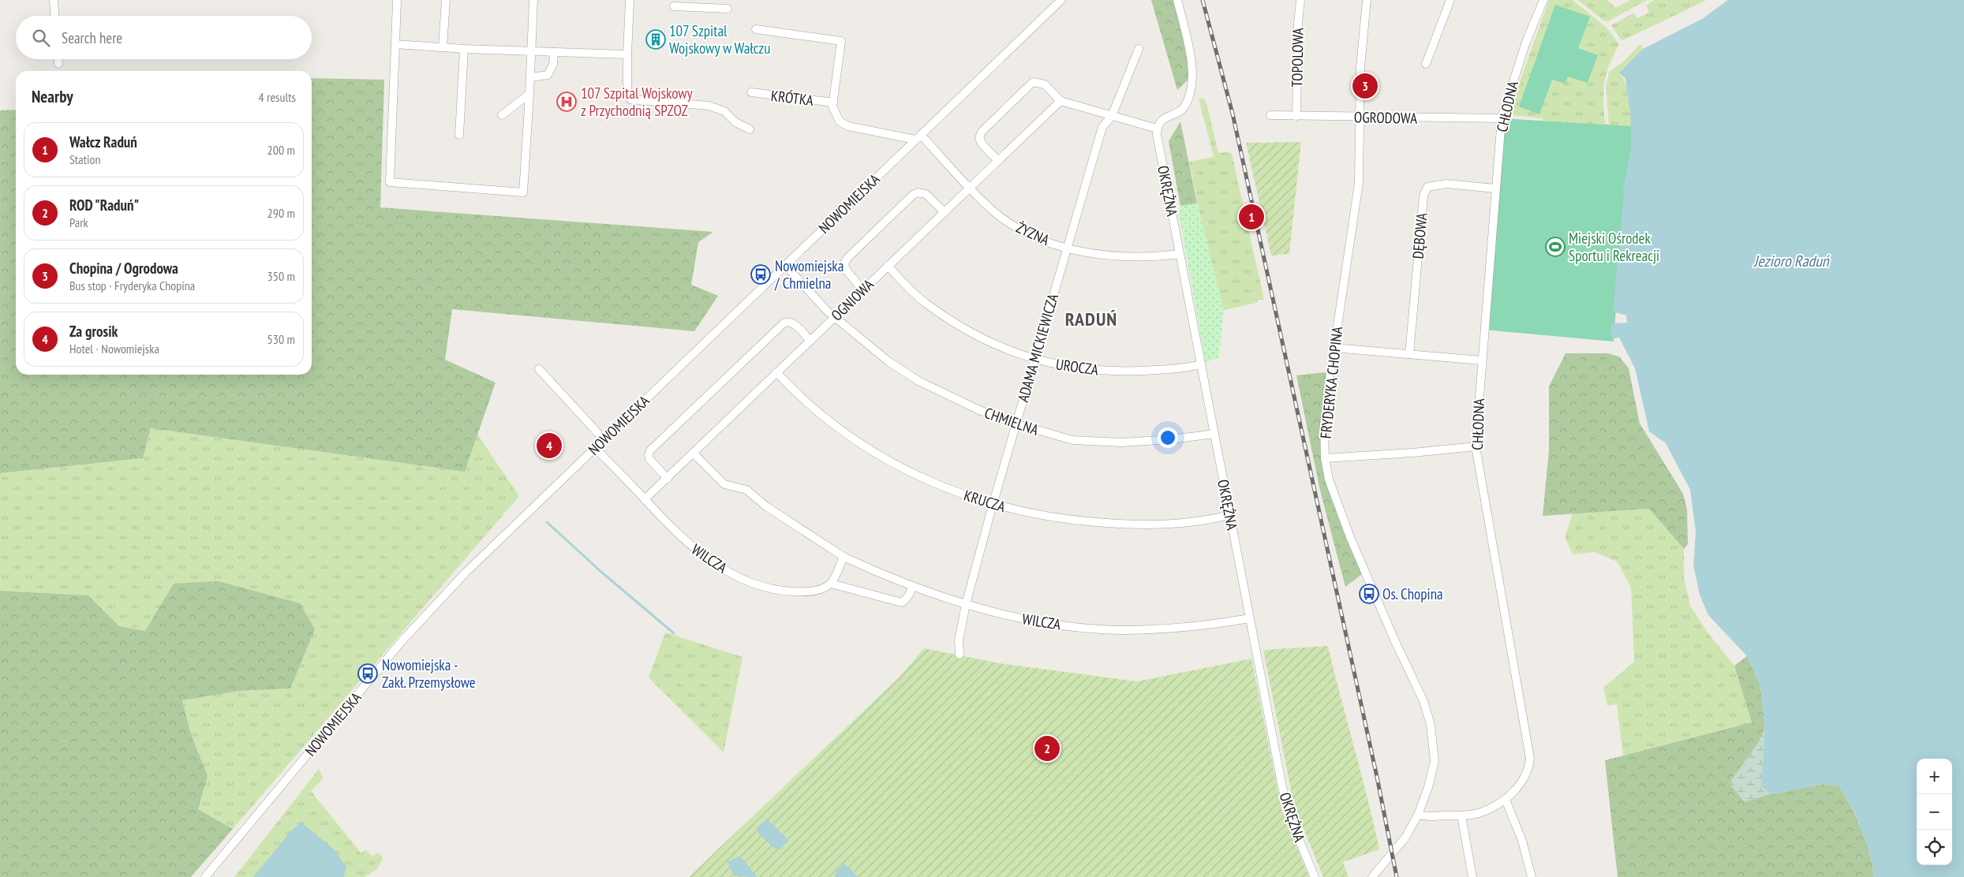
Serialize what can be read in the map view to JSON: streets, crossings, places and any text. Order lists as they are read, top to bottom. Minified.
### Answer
{"streets":{"street":["TOPOLOWA","KRÓTKA","CHŁODNA","OGRODOWA","OKRĘŻNA","NOWOMIEJSKA","ŻYZNA","DĘBOWA","OGNIOWA","ADAMA MICKIEWICZA","UROCZA","FRYDERYKA CHOPINA","CHMIELNA","KRUCZA","WILCZA"]},"crossings":[["TOPOLOWA","OGRODOWA"],["CHŁODNA","OGRODOWA"],["CHŁODNA","DĘBOWA"],["CHŁODNA","FRYDERYKA CHOPINA"],["OGRODOWA","FRYDERYKA CHOPINA"],["OKRĘŻNA","ŻYZNA"],["OKRĘŻNA","UROCZA"],["OKRĘŻNA","CHMIELNA"],["OKRĘŻNA","KRUCZA"],["OKRĘŻNA","WILCZA"],["NOWOMIEJSKA","ŻYZNA"],["NOWOMIEJSKA","CHMIELNA"],["NOWOMIEJSKA","WILCZA"],["ŻYZNA","OGNIOWA"],["ŻYZNA","ADAMA MICKIEWICZA"],["OGNIOWA","UROCZA"],["OGNIOWA","CHMIELNA"],["OGNIOWA","KRUCZA"],["OGNIOWA","WILCZA"],["ADAMA MICKIEWICZA","UROCZA"],["ADAMA MICKIEWICZA","CHMIELNA"],["ADAMA MICKIEWICZA","KRUCZA"],["ADAMA MICKIEWICZA","WILCZA"]],"districts":["RADUŃ"],"water":["Jezioro Raduń"],"places":{"building":["107 Szpital Wojskowy w Wałczu"],"hospital":["107 Szpital Wojskowy z Przychodnią SPZOZ"],"sports":["Miejski Ośrodek Sportu i Rekreacji"],"bus stop":["Nowomiejska / Chmielna","Os. Chopina","Nowomiejska - Zakł. Przemysłowe"]},"page":{"search":"Search here","heading":["Nearby","4 results"],"pins":["3","1","4","2"],"list":[{"mark":"1","name":"Wałcz Raduń","note":"Station","value":"200 m"},{"mark":"2","name":"ROD \"Raduń\"","note":"Park","value":"290 m"},{"mark":"3","name":"Chopina / Ogrodowa","note":"Bus stop · Fryderyka Chopina","value":"350 m"},{"mark":"4","name":"Za grosik","note":"Hotel · Nowomiejska","value":"530 m"}],"map_buttons":["+","−"]}}
